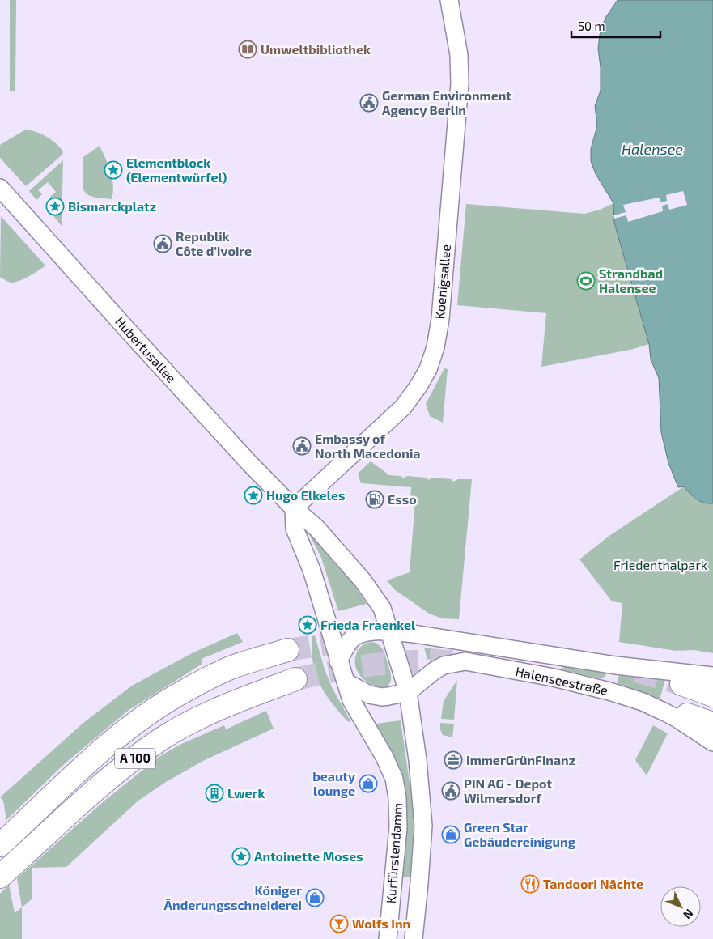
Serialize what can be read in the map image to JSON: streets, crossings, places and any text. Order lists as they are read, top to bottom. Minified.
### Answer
{"streets":{"highway":["A 100"],"main road":["Koenigsallee","Hubertusallee","Halenseestraße","Kurfürstendamm"]},"crossings":[["Koenigsallee","Hubertusallee"],["Hubertusallee","Halenseestraße"],["Hubertusallee","Kurfürstendamm"],["Halenseestraße","Kurfürstendamm"]],"water":["Halensee"],"parks":["Friedenthalpark"],"places":{"library":["Umweltbibliothek"],"public building":["German Environment Agency Berlin","Republik Côte d’Ivoire","Embassy of North Macedonia","PIN AG - Depot Wilmersdorf"],"place":["Elementblock (Elementwürfel)","Bismarckplatz","Hugo Elkeles","Frieda Fraenkel","Antoinette Moses"],"sports":["Strandbad Halensee"],"fuel station":["Esso"],"office":["ImmerGrünFinanz"],"shop":["beauty lounge","Green Star Gebäudereinigung","Königer Änderungsschneiderei"],"building":["Lwerk"],"restaurant":["Tandoori Nächte"],"bar":["Wolfs Inn"]},"scale_bar":"50 m","north":"bottom right"}
